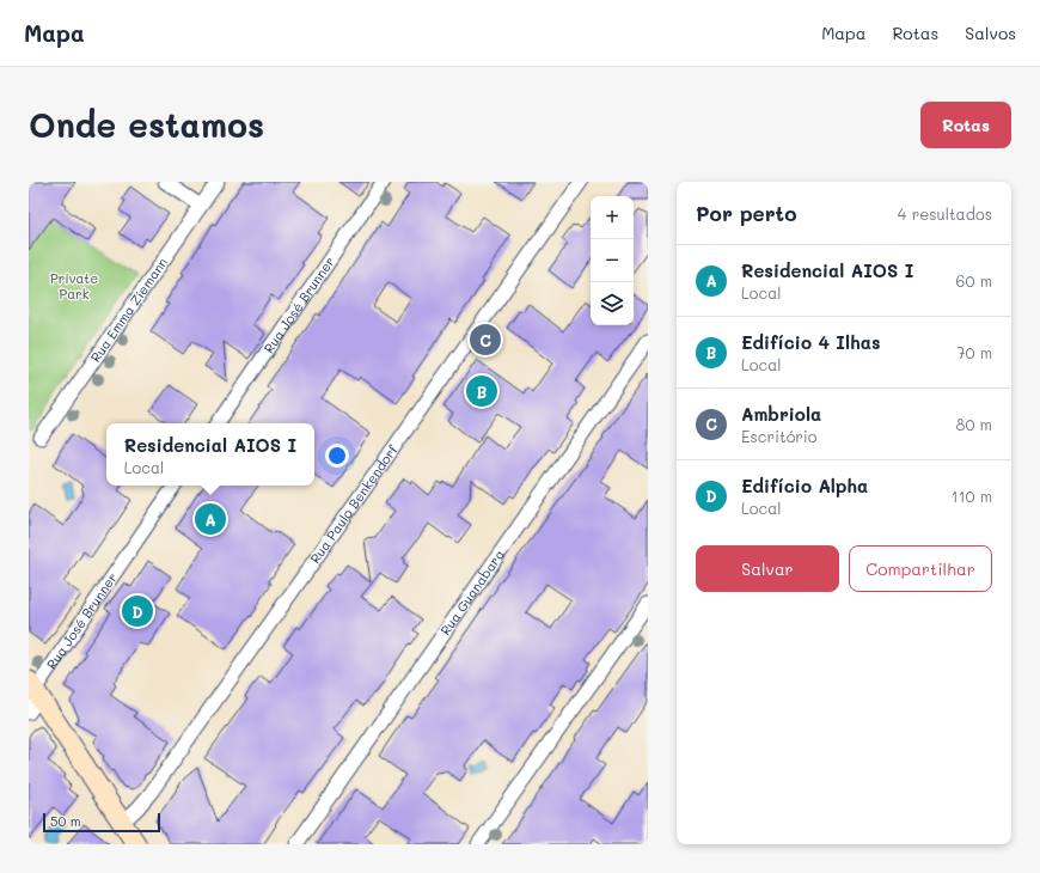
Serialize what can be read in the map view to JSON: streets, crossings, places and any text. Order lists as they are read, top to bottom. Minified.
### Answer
{"streets":{"street":["Rua José Brunner","Rua Emma Ziemann","Rua Paulo Benkendorf","Rua Guanabara"]},"parks":["Private Park"],"scale_bar":"50 m","page":{"header":"Mapa","nav":["Mapa","Rotas","Salvos"],"buttons":["Rotas",["Salvar","Compartilhar"]],"title":"Onde estamos","heading":["Por perto","4 resultados"],"map_buttons":["+","−"],"list":[{"mark":"A","name":"Residencial AIOS I","note":"Local","value":"60 m"},{"mark":"B","name":"Edifício 4 Ilhas","note":"Local","value":"70 m"},{"mark":"C","name":"Ambriola","note":"Escritório","value":"80 m"},{"mark":"D","name":"Edifício Alpha","note":"Local","value":"110 m"}],"pins":["C","B","A","D"],"popup":["Residencial AIOS I","Local"],"scale":"50 m"}}
